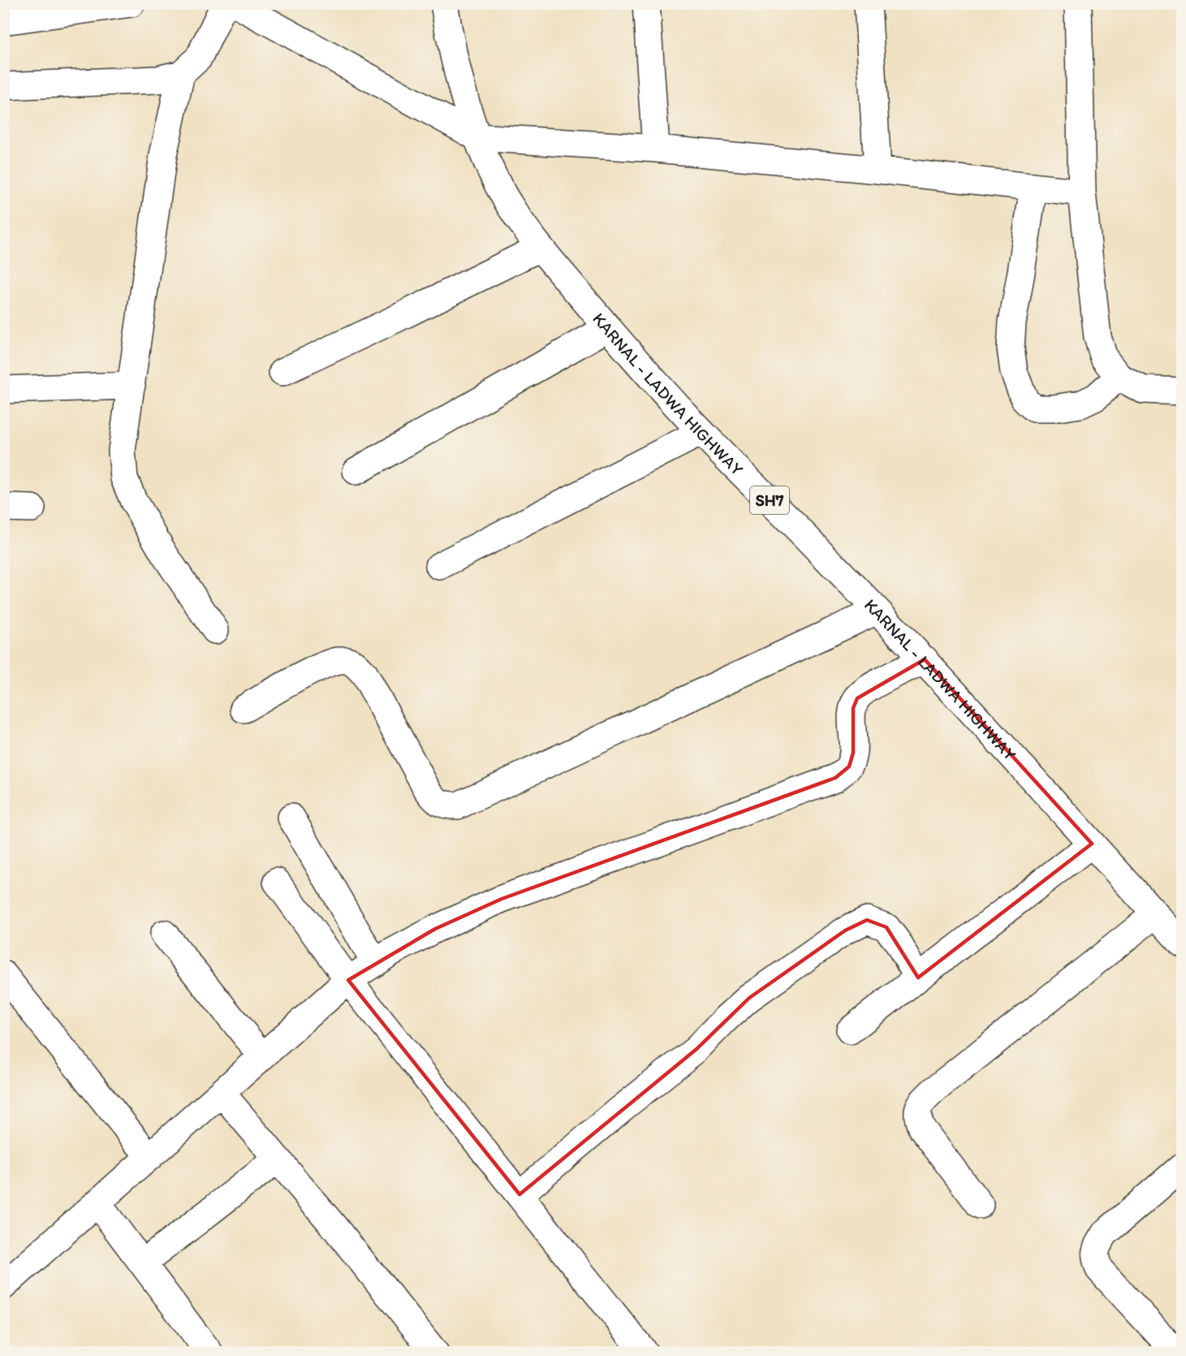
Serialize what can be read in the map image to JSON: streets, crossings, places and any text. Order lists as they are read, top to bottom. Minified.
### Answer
{"streets":{"street":["KARNAL - LADWA HIGHWAY","SH7"]}}
